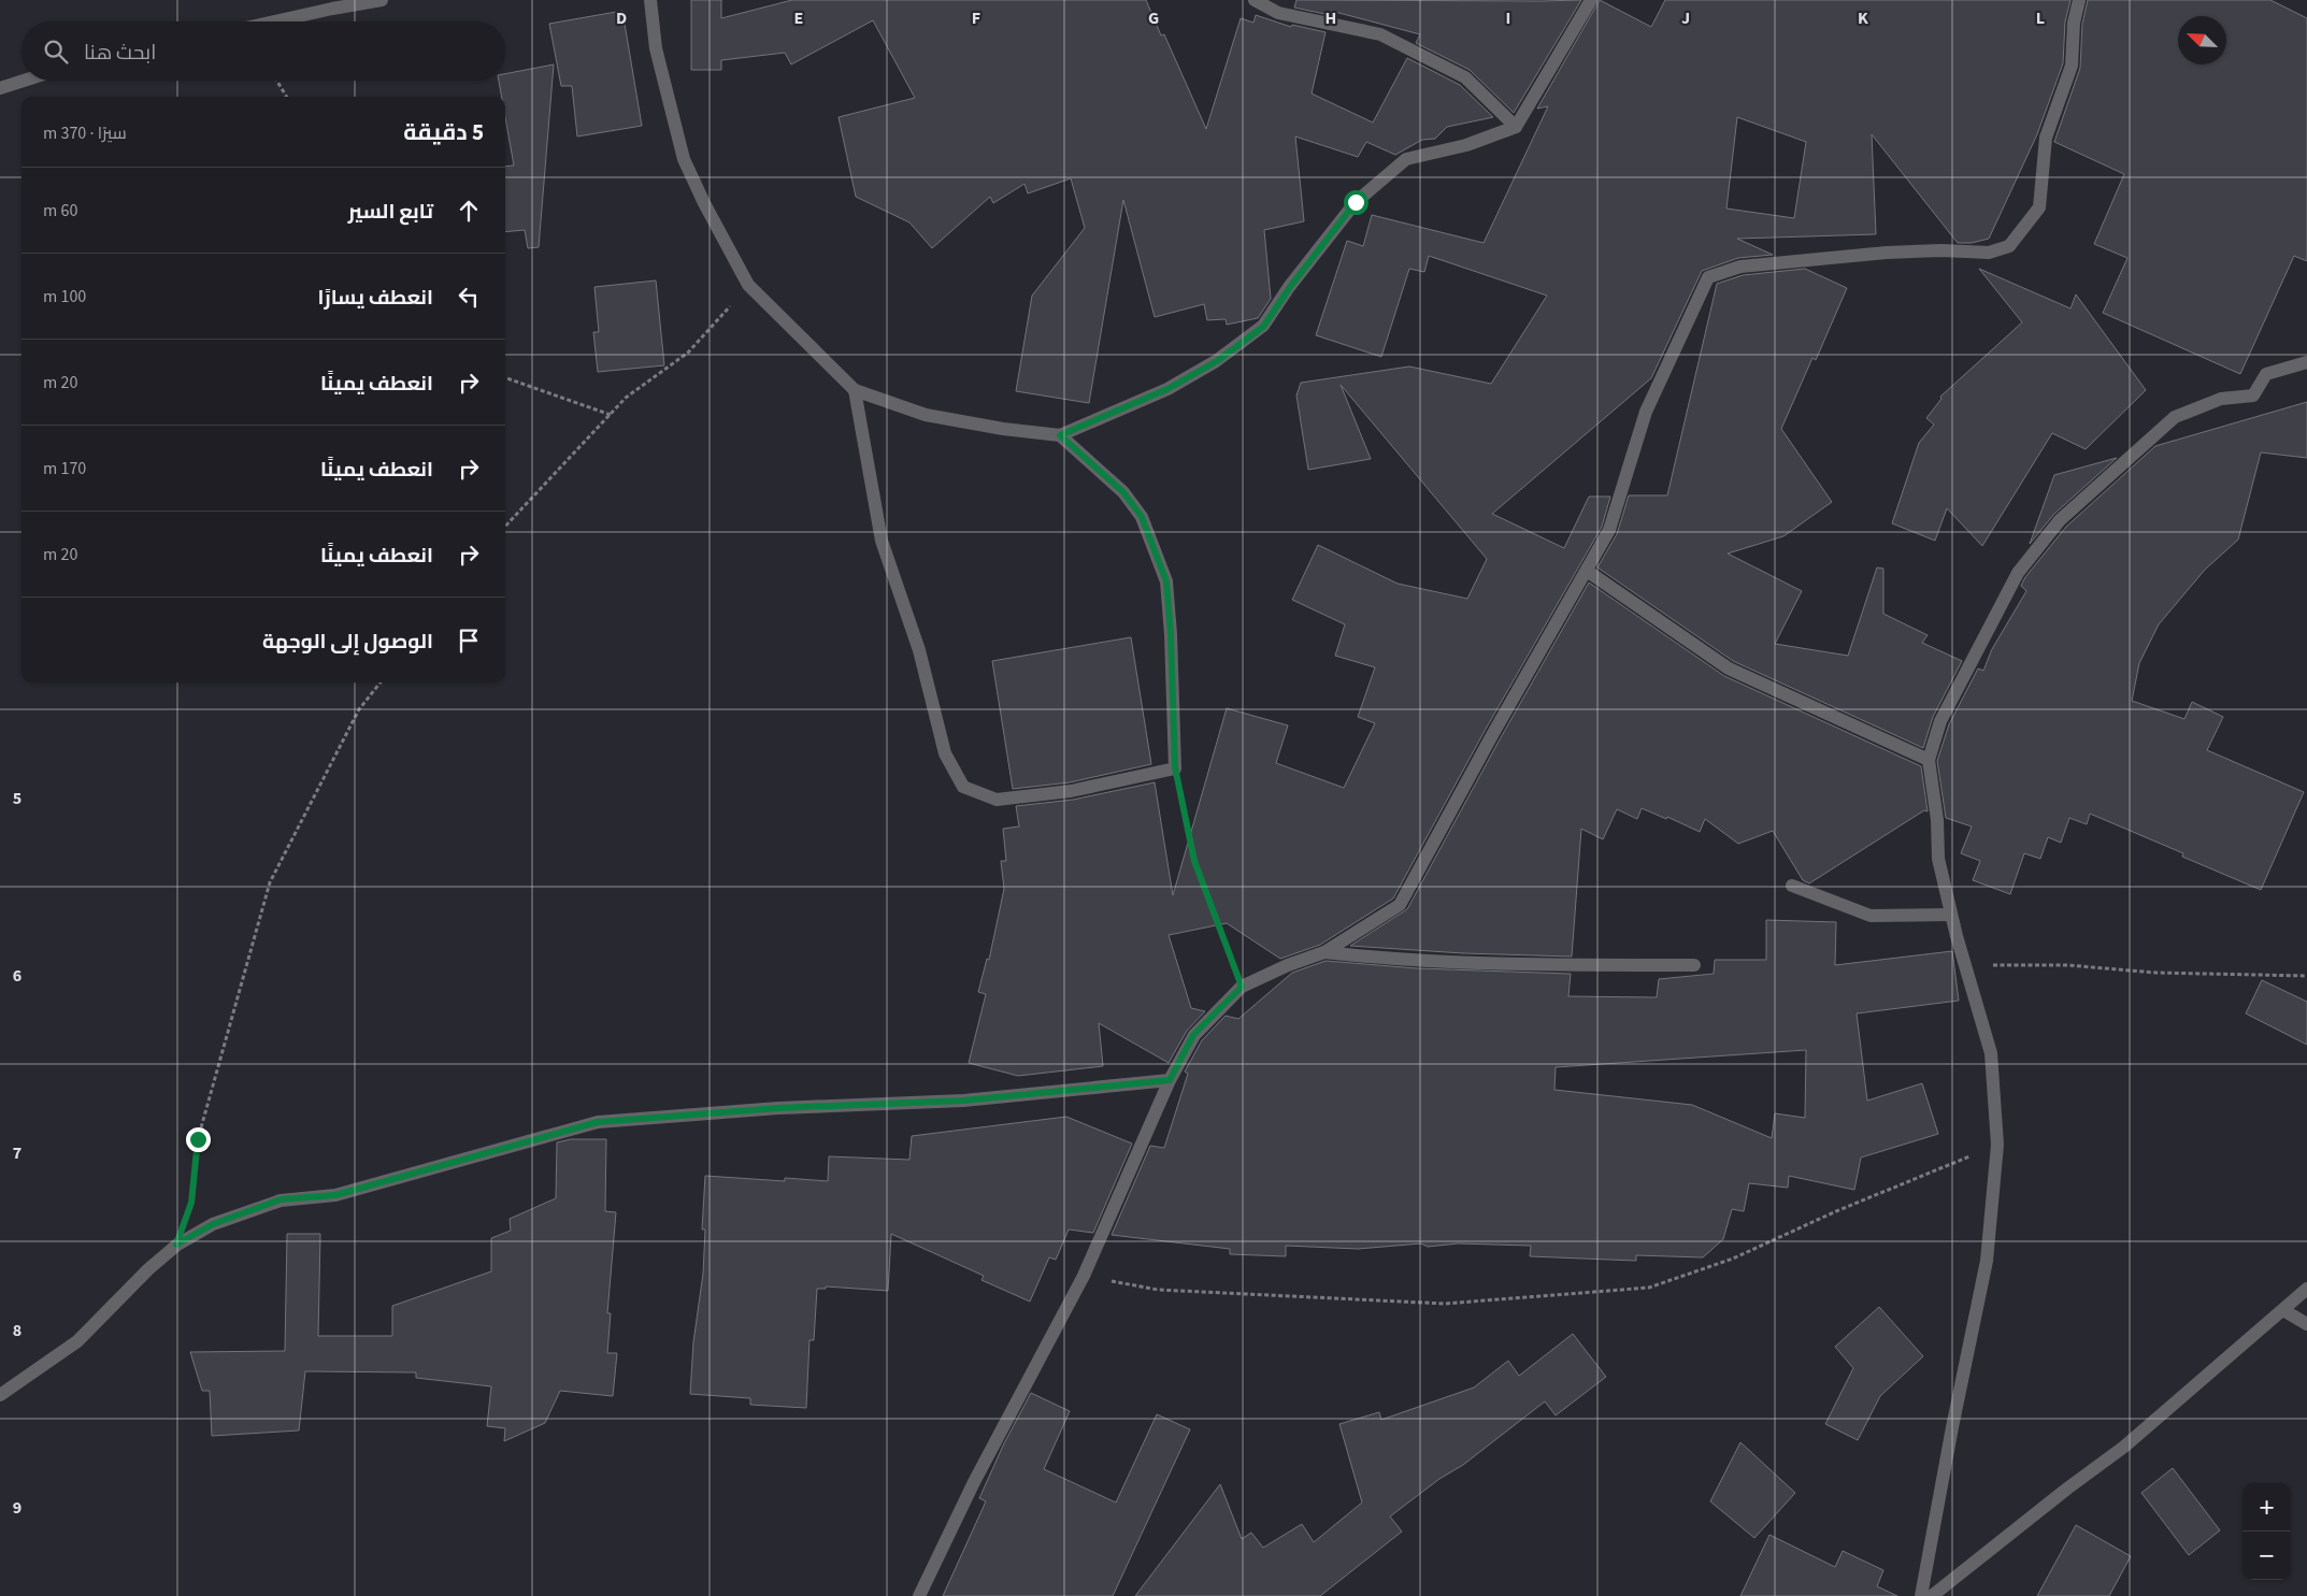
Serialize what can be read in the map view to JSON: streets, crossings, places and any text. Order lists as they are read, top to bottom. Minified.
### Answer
{"north":"top left","page":{"search":"ابحث هنا","heading":["5 دقيقة","سيرًا · 370 m"],"list":[["تابع السير","60 m"],["انعطف يسارًا","100 m"],["انعطف يمينًا","20 m"],["انعطف يمينًا","170 m"],["انعطف يمينًا","20 m"],"الوصول إلى الوجهة"],"map_buttons":["+","−"]},"grid":{"columns":["D","E","F","G","H","I","J","K","L"],"rows":["5","6","7","8","9"]}}
